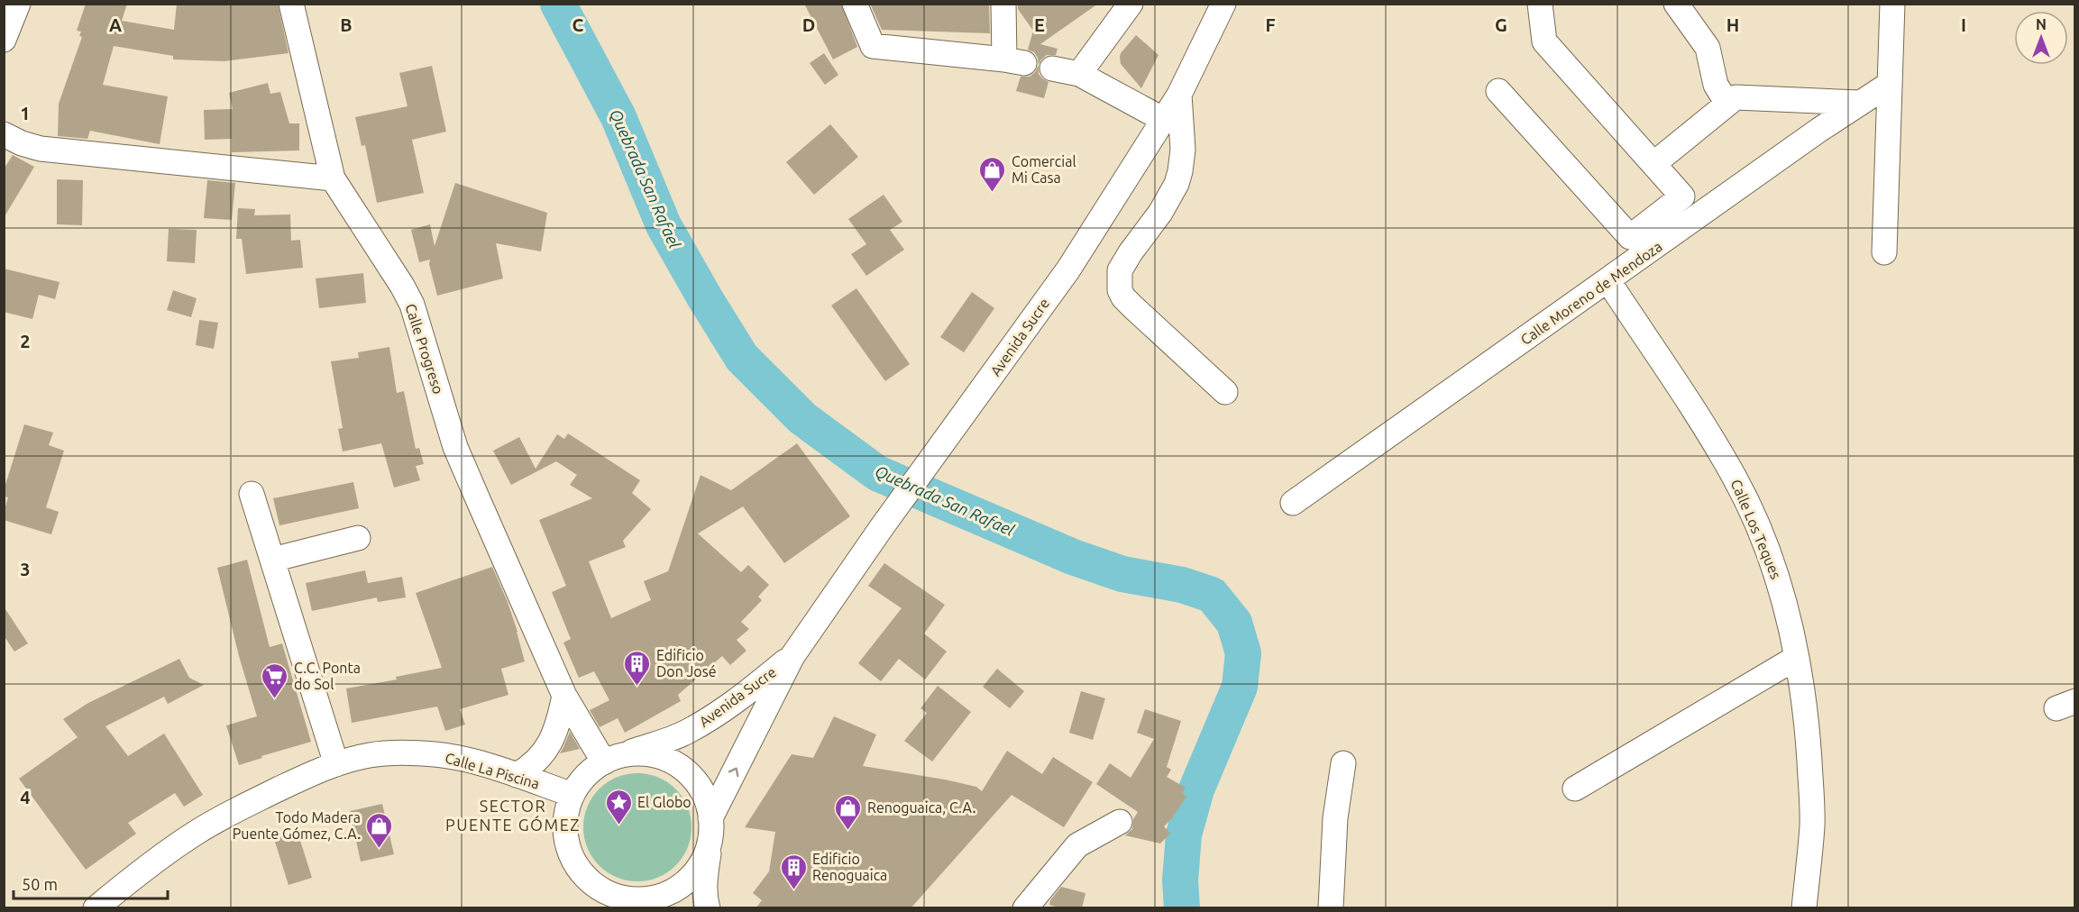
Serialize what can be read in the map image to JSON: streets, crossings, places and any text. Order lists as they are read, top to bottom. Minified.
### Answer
{"streets":{"street":["Calle Moreno de Mendoza","Avenida Sucre","Calle Progreso","Calle Los Teques","Calle La Piscina"]},"crossings":[["Calle Moreno de Mendoza","Calle Los Teques"],["Avenida Sucre","Calle Progreso"],["Avenida Sucre","Calle La Piscina"],["Calle Progreso","Calle La Piscina"]],"districts":["SECTOR PUENTE GÓMEZ"],"water":["Quebrada San Rafael"],"places":{"shop":["Comercial Mi Casa","Renoguaica, C.A.","Todo Madera Puente Gómez, C.A."],"building":["Edificio Don José","Edificio Renoguaica"],"supermarket":["C.C. Ponta do Sol"],"place":["El Globo"]},"scale_bar":"50 m","north":"top","grid":{"columns":["A","B","C","D","E","F","G","H","I"],"rows":["1","2","3","4"]}}
